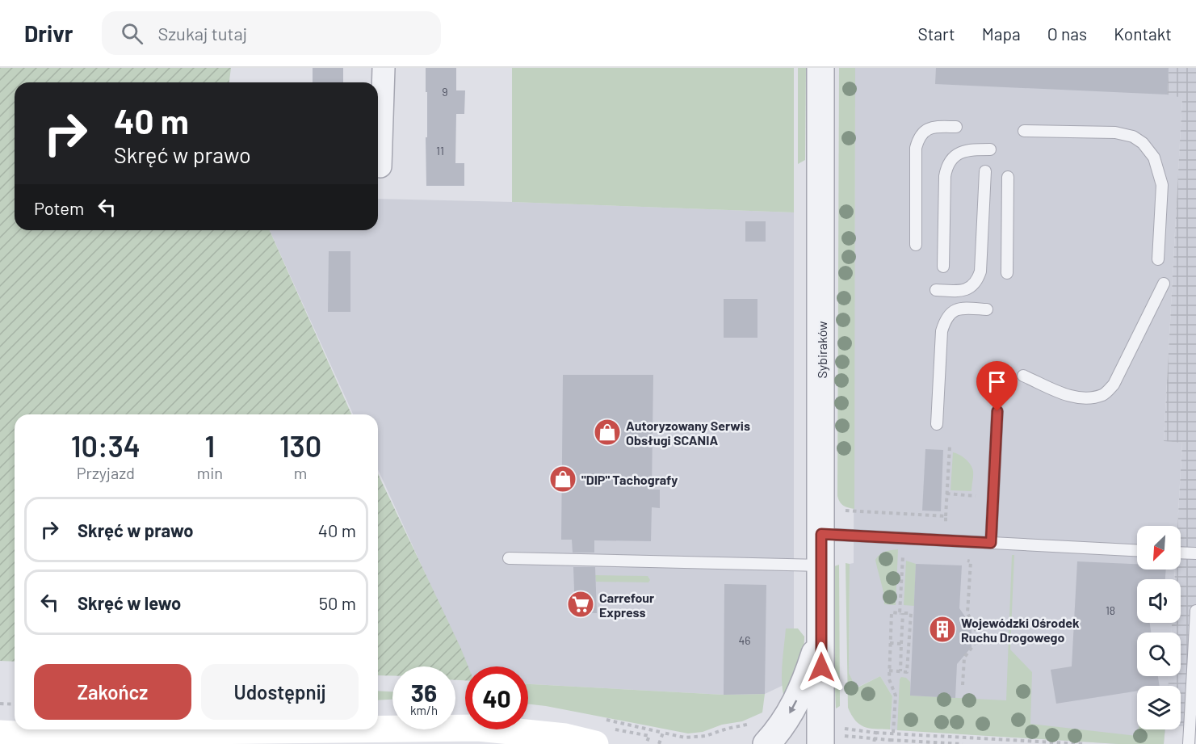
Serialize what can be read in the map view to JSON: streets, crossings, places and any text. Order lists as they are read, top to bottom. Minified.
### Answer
{"streets":{"street":["Sybiraków"]},"places":{"shop":["Autoryzowany Serwis Obsługi SCANIA","\"DIP\" Tachografy"],"supermarket":["Carrefour Express"],"building":["Wojewódzki Ośrodek Ruchu Drogowego"]},"house_numbers":["9","11","18","46"],"north":"bottom left","page":{"header":"Drivr","search":"Szukaj tutaj","nav":["Start","Mapa","O nas","Kontakt"],"turn":["40 m","Skręć w prawo"],"then":"Potem","eta":["10:34","Przyjazd","1","min","130","m"],"list":[{"name":"Skręć w prawo","value":"40 m"},{"name":"Skręć w lewo","value":"50 m"}],"buttons":["Zakończ","Udostępnij"],"speed":"36 km/h","limit":"40"}}
